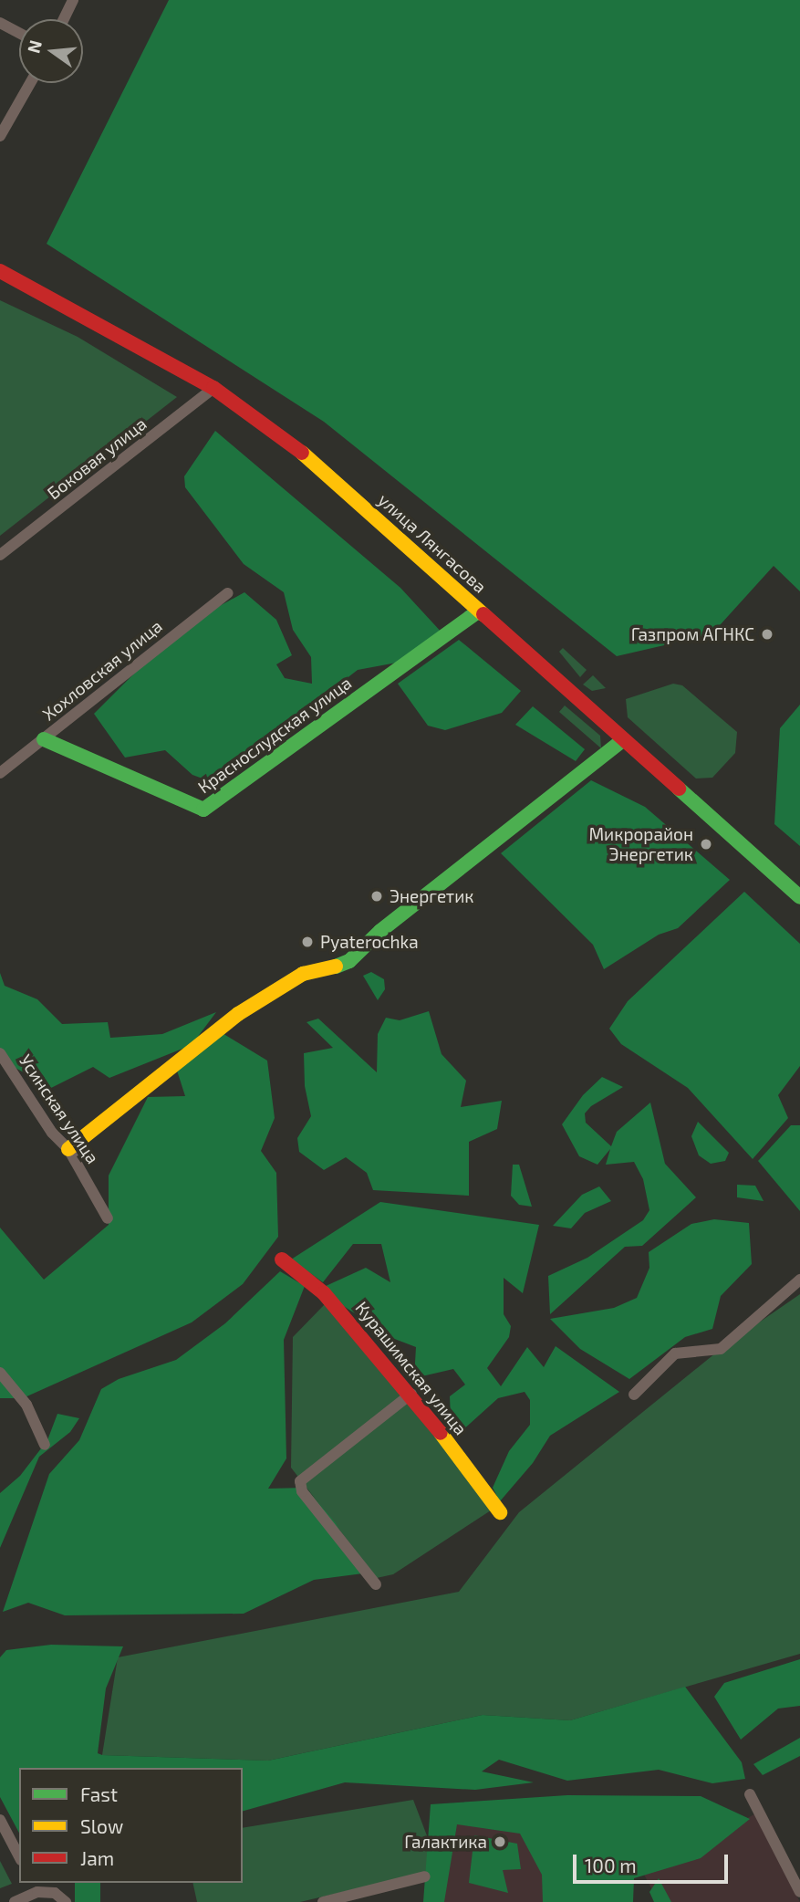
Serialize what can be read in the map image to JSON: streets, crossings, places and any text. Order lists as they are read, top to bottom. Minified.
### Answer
{"streets":{"street":["Боковая улица","улица Лянгасова","Хохловская улица","Краснослудская улица","Усинская улица","Курашимская улица"]},"crossings":[["Боковая улица","улица Лянгасова"],["улица Лянгасова","Краснослудская улица"],["Хохловская улица","Краснослудская улица"]],"places":["Газпром АГНКС","Микрорайон Энергетик","Энергетик","Pyaterochka","Галактика"],"legend":["Fast","Slow","Jam"],"scale_bar":"100 m","north":"left"}
